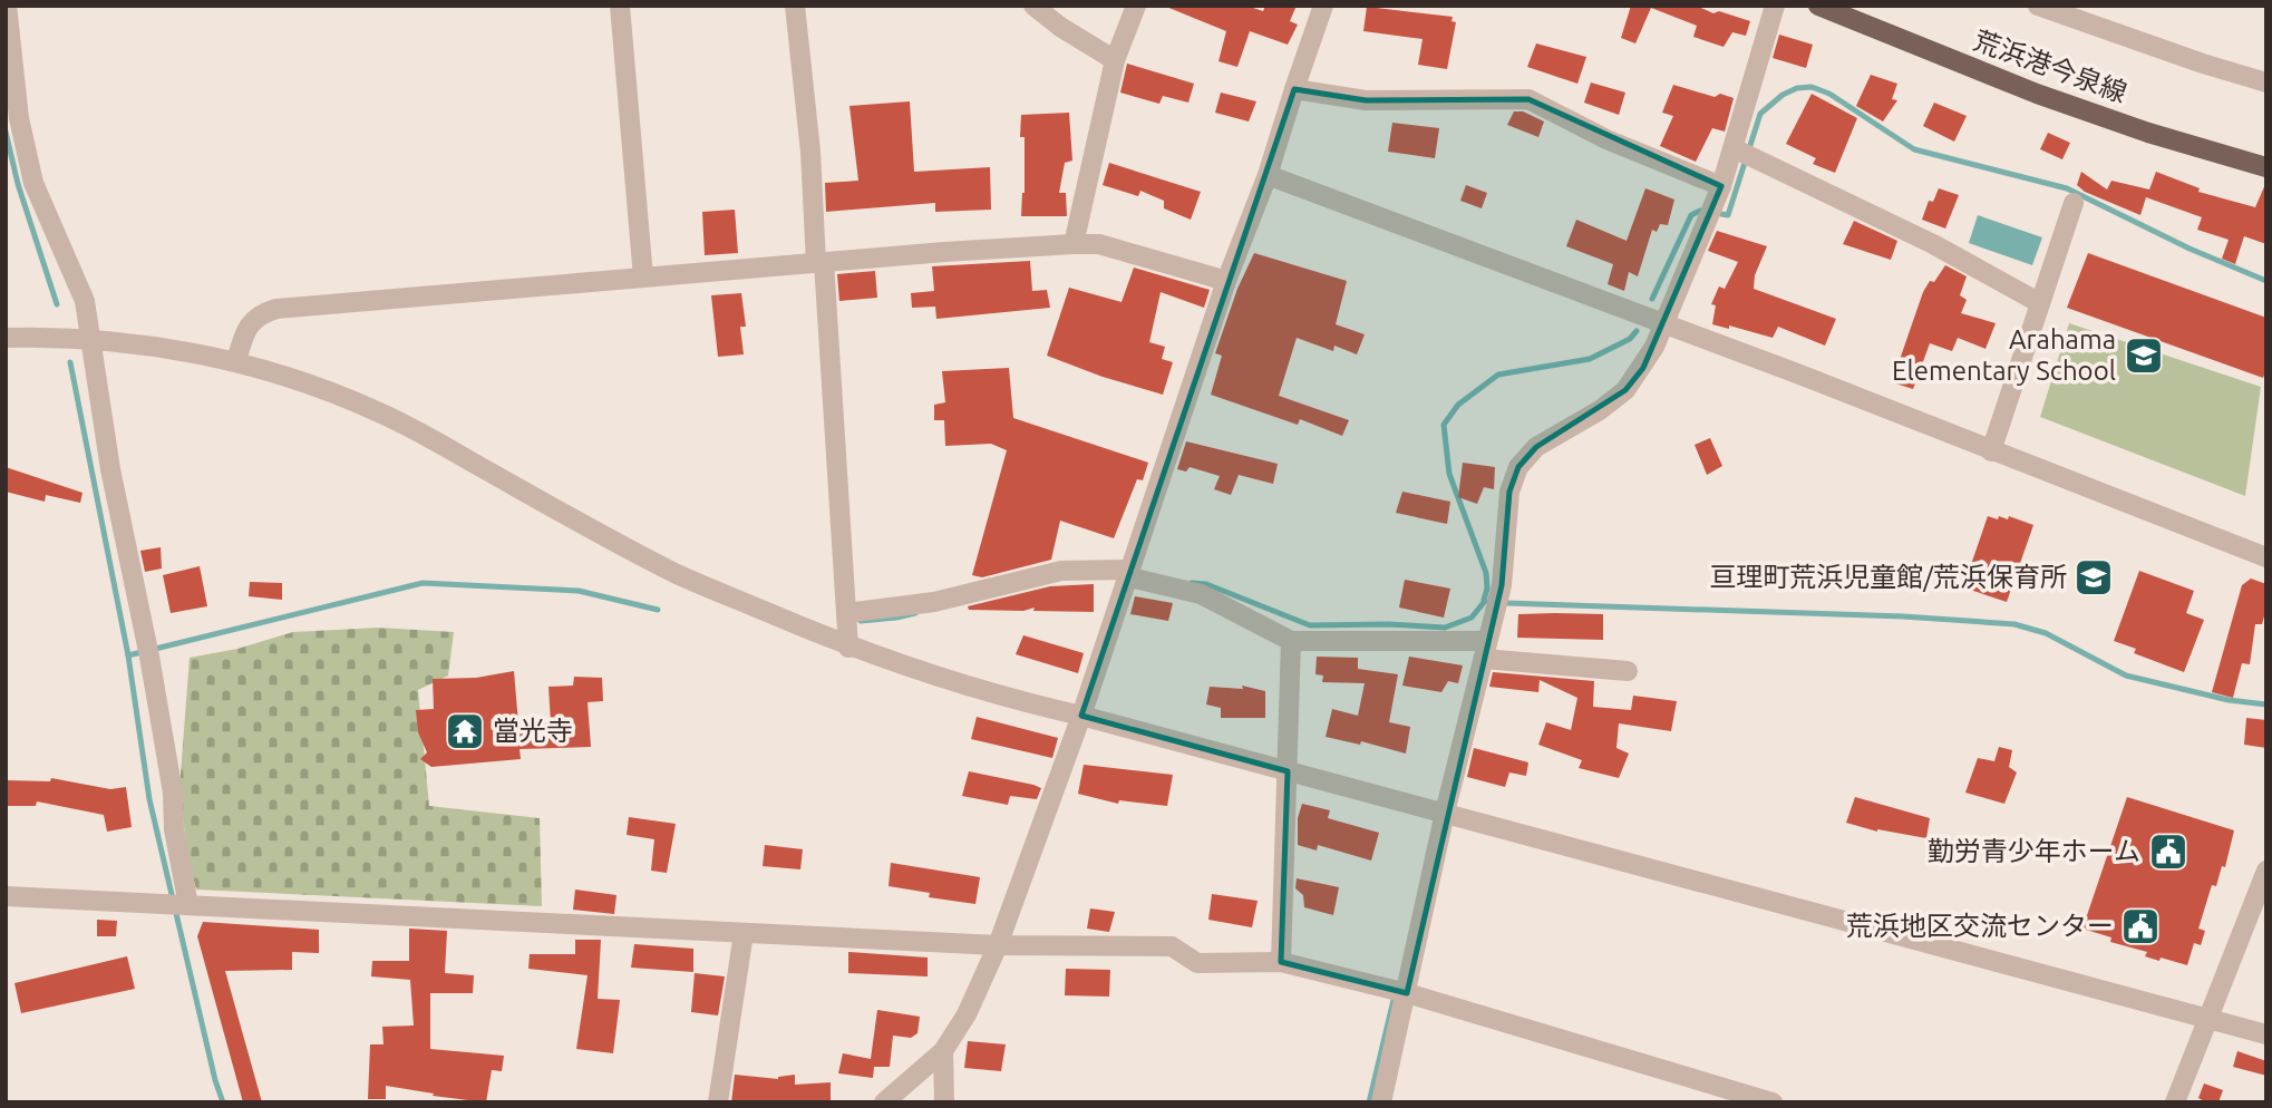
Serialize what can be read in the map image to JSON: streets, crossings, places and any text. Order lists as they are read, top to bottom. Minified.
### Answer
{"streets":{"main road":["荒浜港今泉線"]},"places":{"school or university":["Arahama Elementary School","亘理町荒浜児童館/荒浜保育所"],"temple":["當光寺"],"public building":["勤労青少年ホーム","荒浜地区交流センター"]}}
